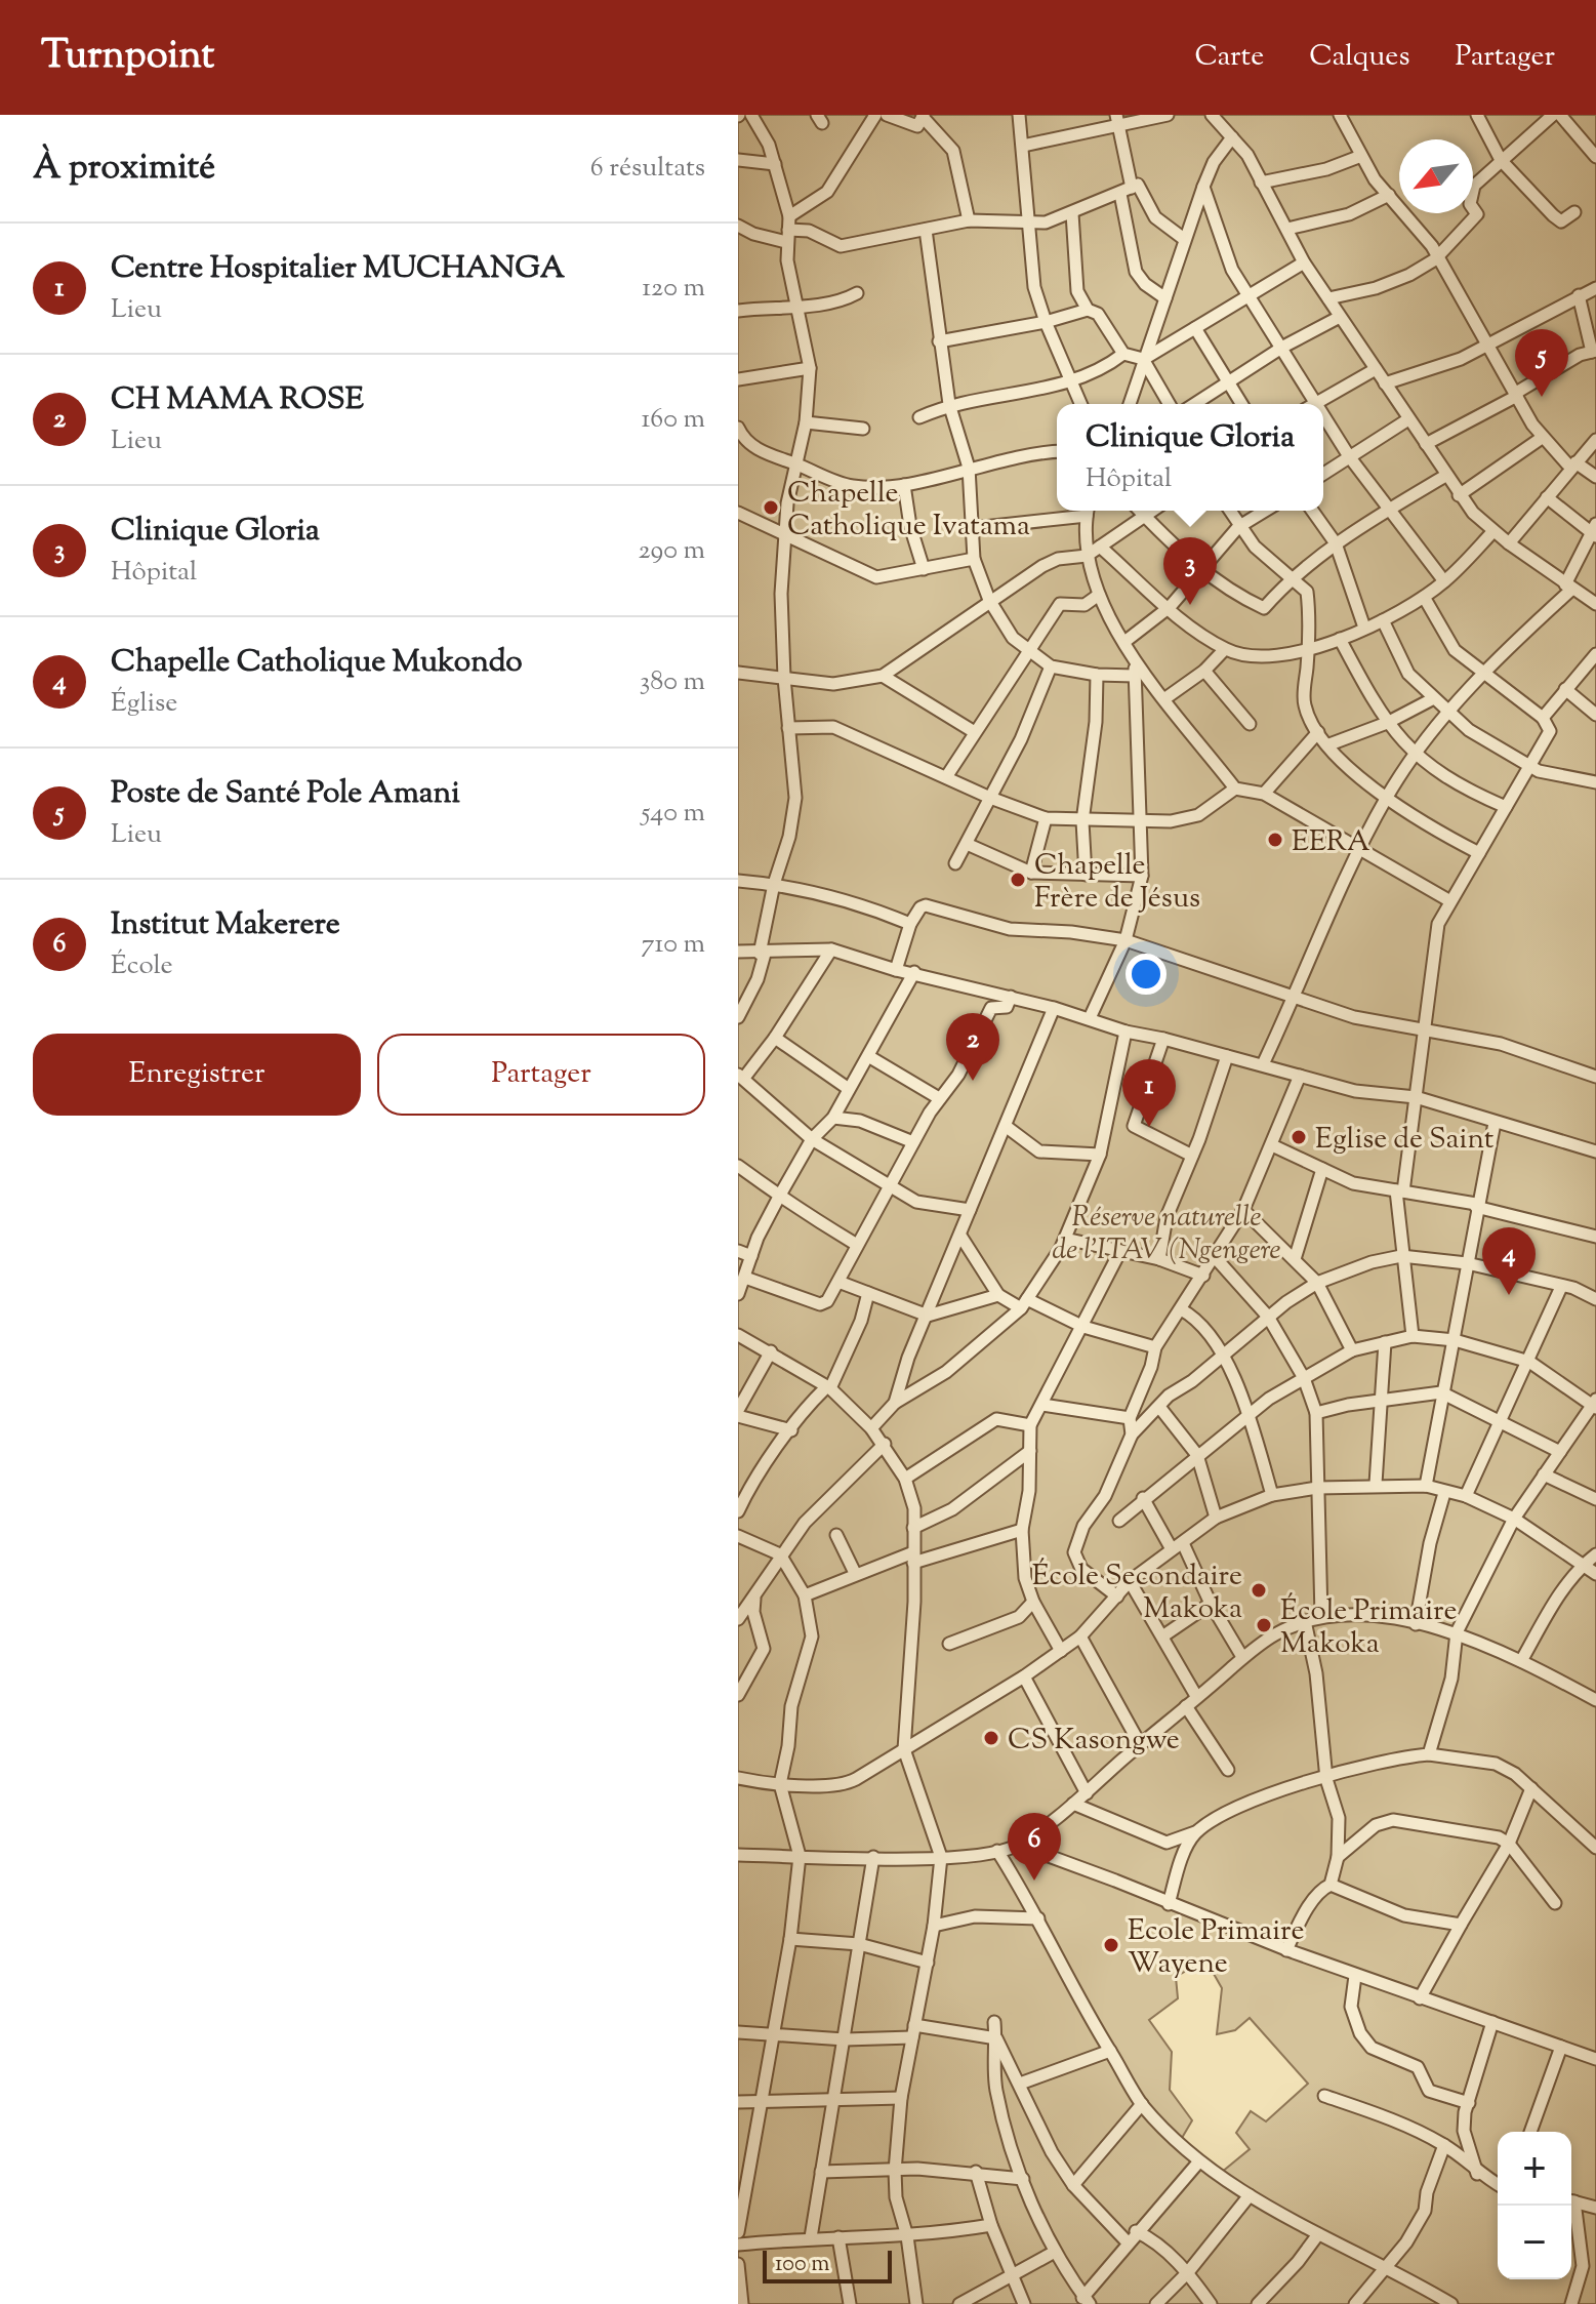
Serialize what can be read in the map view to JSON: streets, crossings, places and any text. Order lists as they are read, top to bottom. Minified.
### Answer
{"parks":["Réserve naturelle de l'ITAV (Ngengere"],"places":["Chapelle Catholique Ivatama","EERA","Chapelle Frère de Jésus","Eglise de Saint","École Secondaire Makoka","École Primaire Makoka","CS Kasongwe","Ecole Primaire Wayene"],"scale_bar":"100 m","north":"bottom left","page":{"header":"Turnpoint","nav":["Carte","Calques","Partager"],"heading":["À proximité","6 résultats"],"list":[{"mark":"1","name":"Centre Hospitalier MUCHANGA","note":"Lieu","value":"120 m"},{"mark":"2","name":"CH MAMA ROSE","note":"Lieu","value":"160 m"},{"mark":"3","name":"Clinique Gloria","note":"Hôpital","value":"290 m"},{"mark":"4","name":"Chapelle Catholique Mukondo","note":"Église","value":"380 m"},{"mark":"5","name":"Poste de Santé Pole Amani","note":"Lieu","value":"540 m"},{"mark":"6","name":"Institut Makerere","note":"École","value":"710 m"}],"pins":["5","3","2","1","4","6"],"popup":["Clinique Gloria","Hôpital"],"buttons":["Enregistrer","Partager"],"map_buttons":["+","−"],"scale":"100 m"}}
